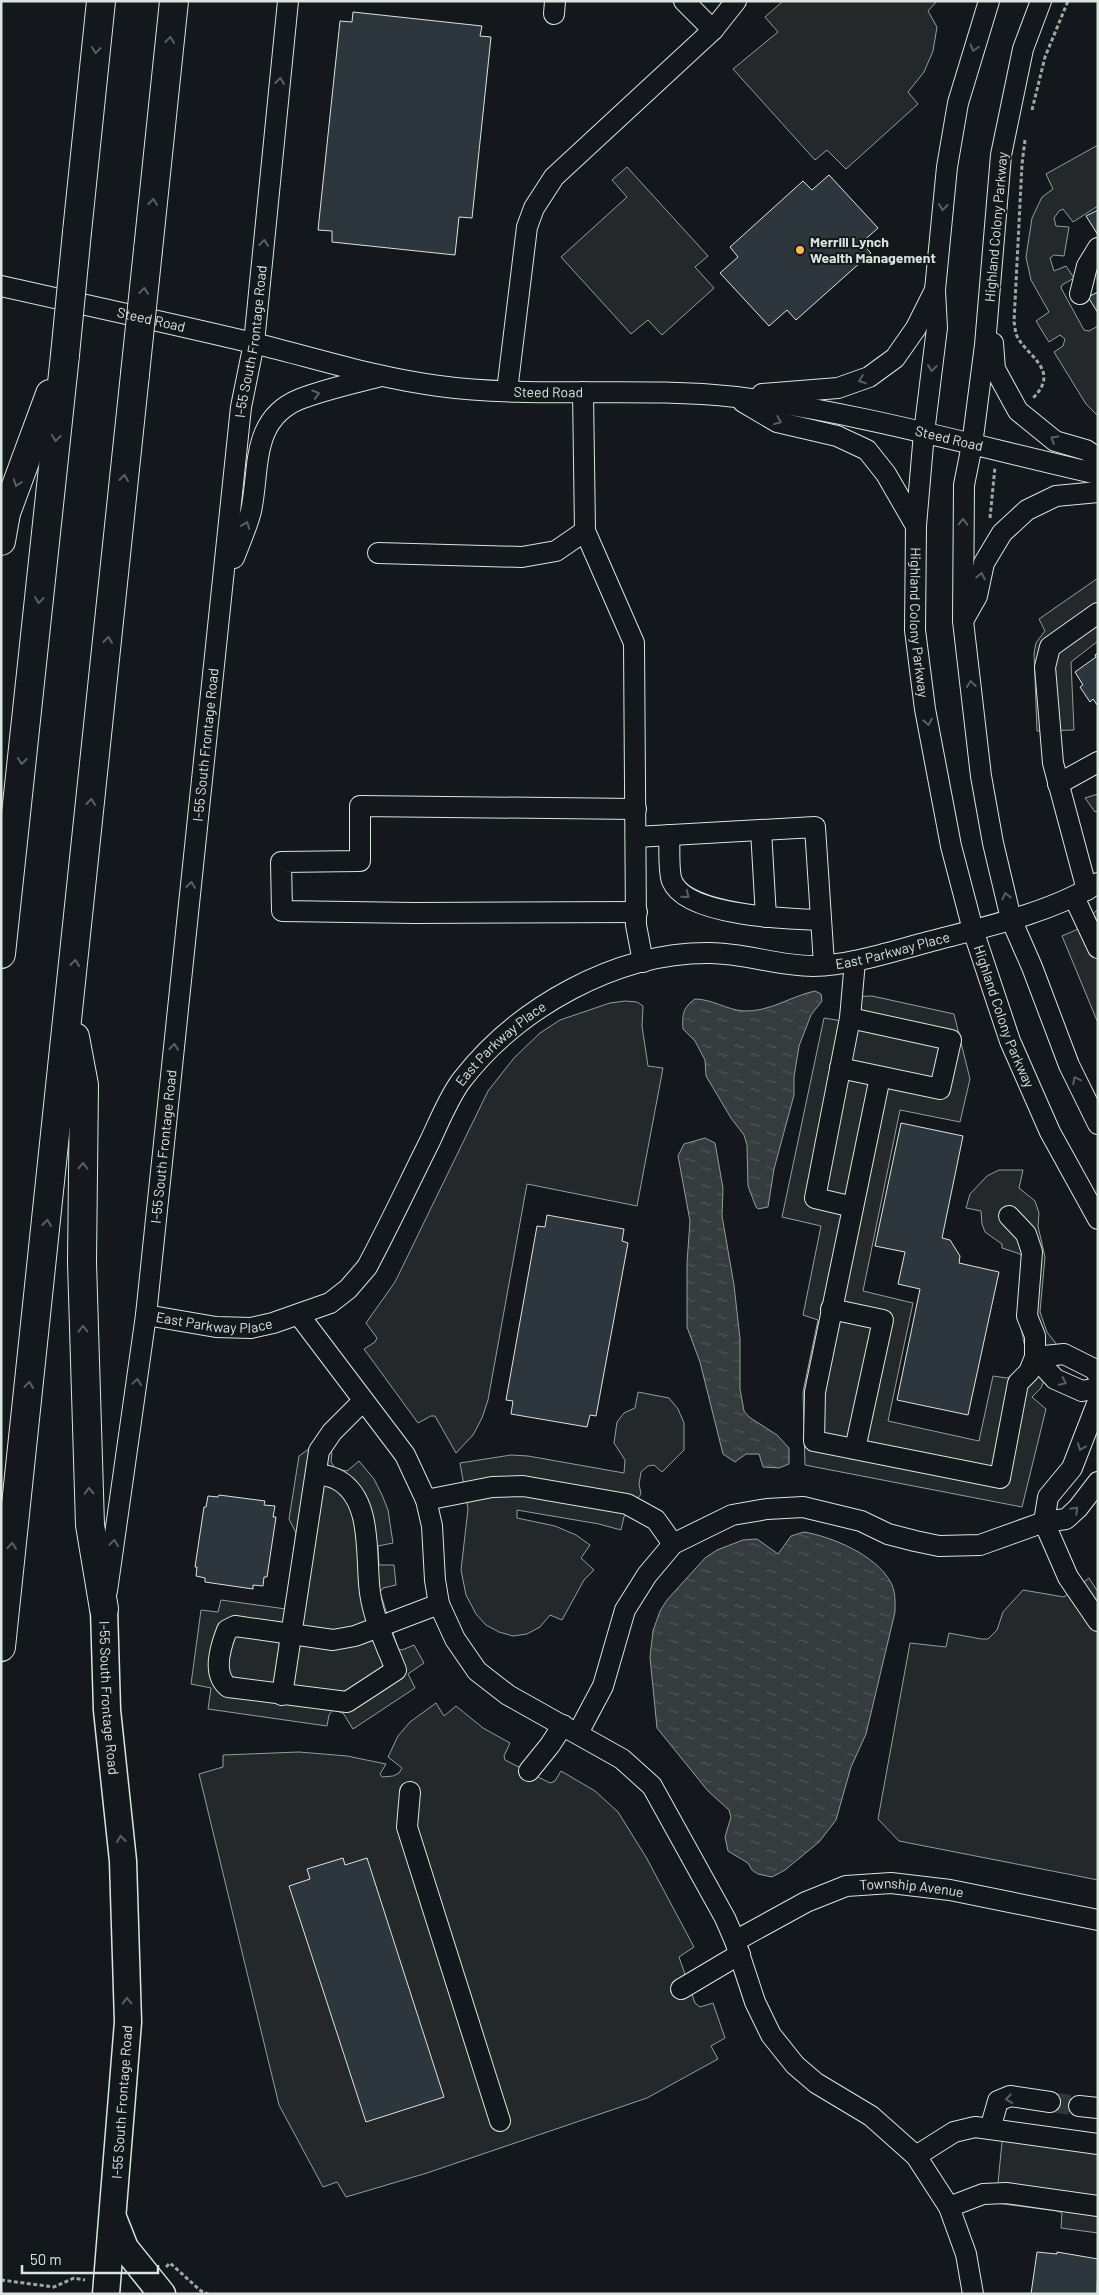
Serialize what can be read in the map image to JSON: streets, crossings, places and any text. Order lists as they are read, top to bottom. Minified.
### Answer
{"streets":{"main road":["I-55 South Frontage Road"],"street":["Highland Colony Parkway","Steed Road","East Parkway Place","Township Avenue"]},"crossings":[["Highland Colony Parkway","Steed Road"],["Highland Colony Parkway","East Parkway Place"],["Steed Road","I-55 South Frontage Road"],["I-55 South Frontage Road","East Parkway Place"]],"one_way":["I-55 South Frontage Road"],"places":["Merrill Lynch Wealth Management"],"scale_bar":"50 m"}
